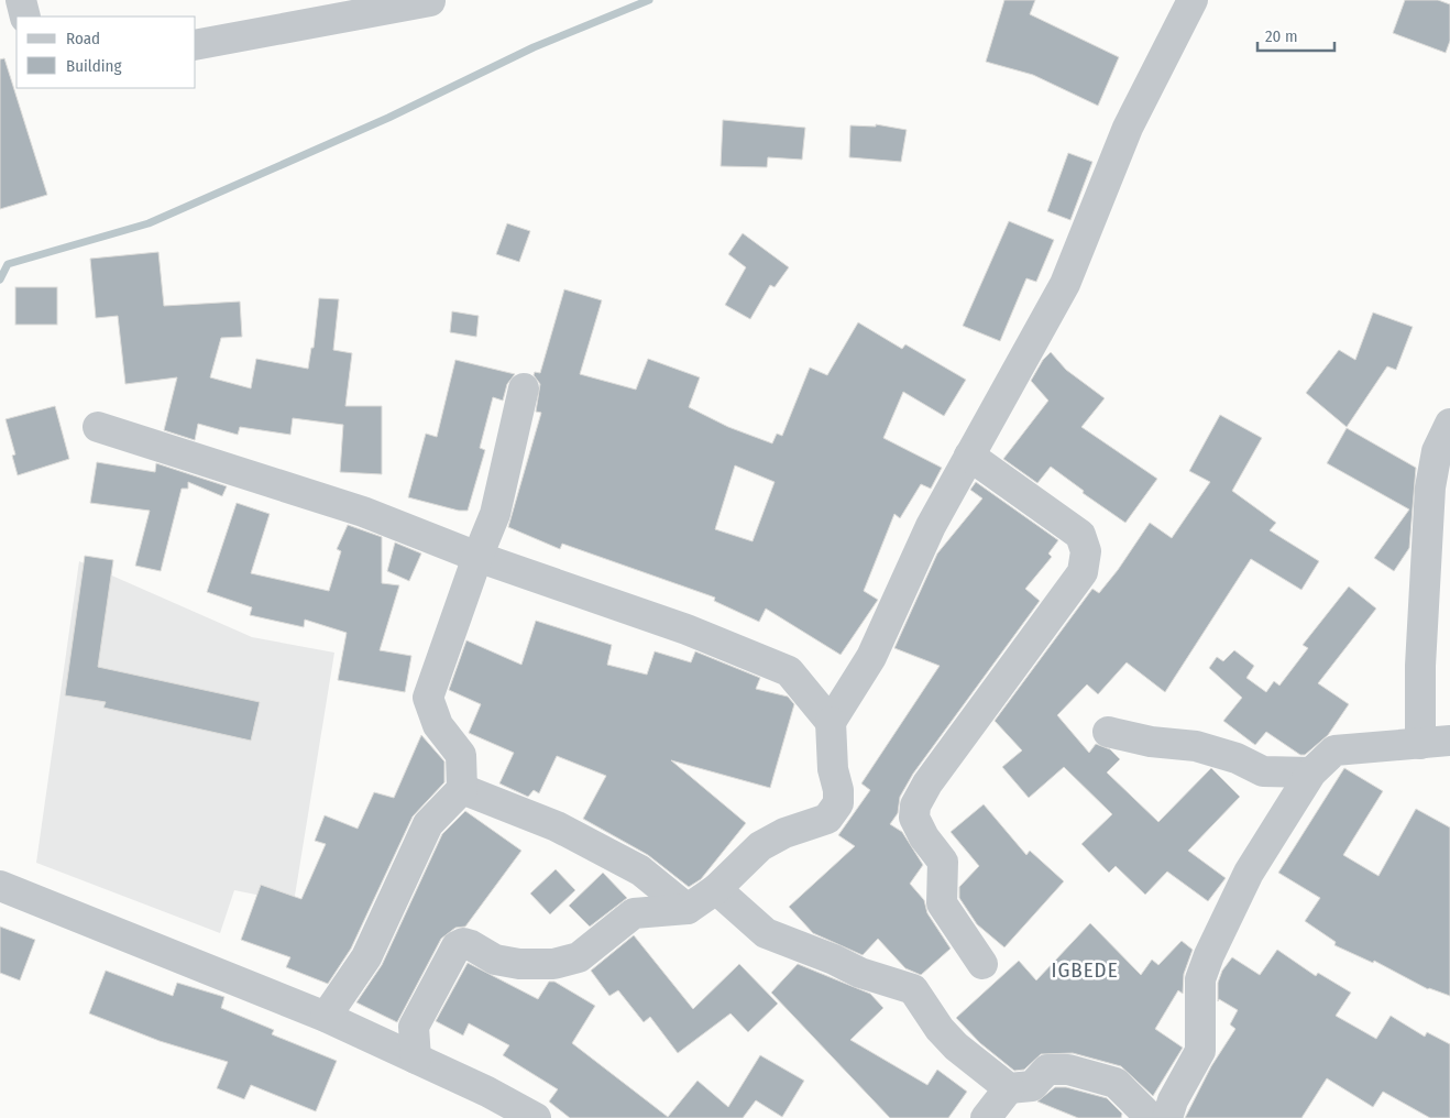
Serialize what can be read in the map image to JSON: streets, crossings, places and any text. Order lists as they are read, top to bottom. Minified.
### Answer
{"districts":["IGBEDE"],"legend":["Road","Building"],"scale_bar":"20 m"}
